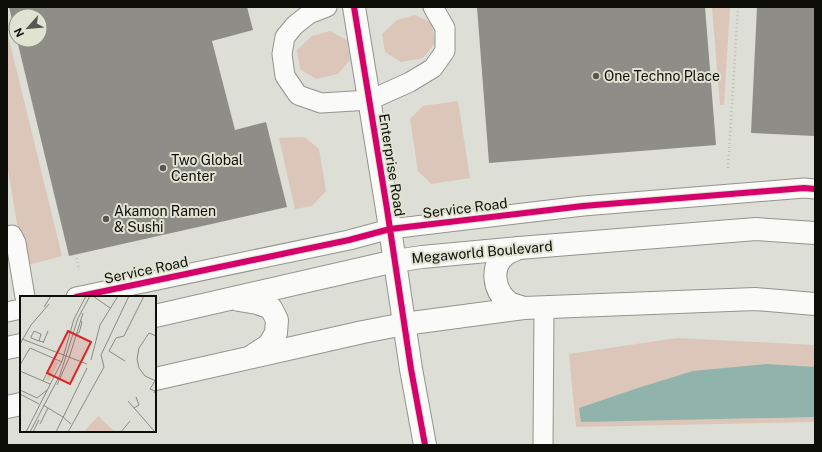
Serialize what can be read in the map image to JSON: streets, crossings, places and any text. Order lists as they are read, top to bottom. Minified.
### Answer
{"streets":{"main road":["Enterprise Road","Megaworld Boulevard"],"lane":["Service Road"]},"crossings":[["Enterprise Road","Service Road"],["Enterprise Road","Megaworld Boulevard"]],"places":["One Techno Place","Two Global Center","Akamon Ramen & Sushi"],"north":"bottom left"}
